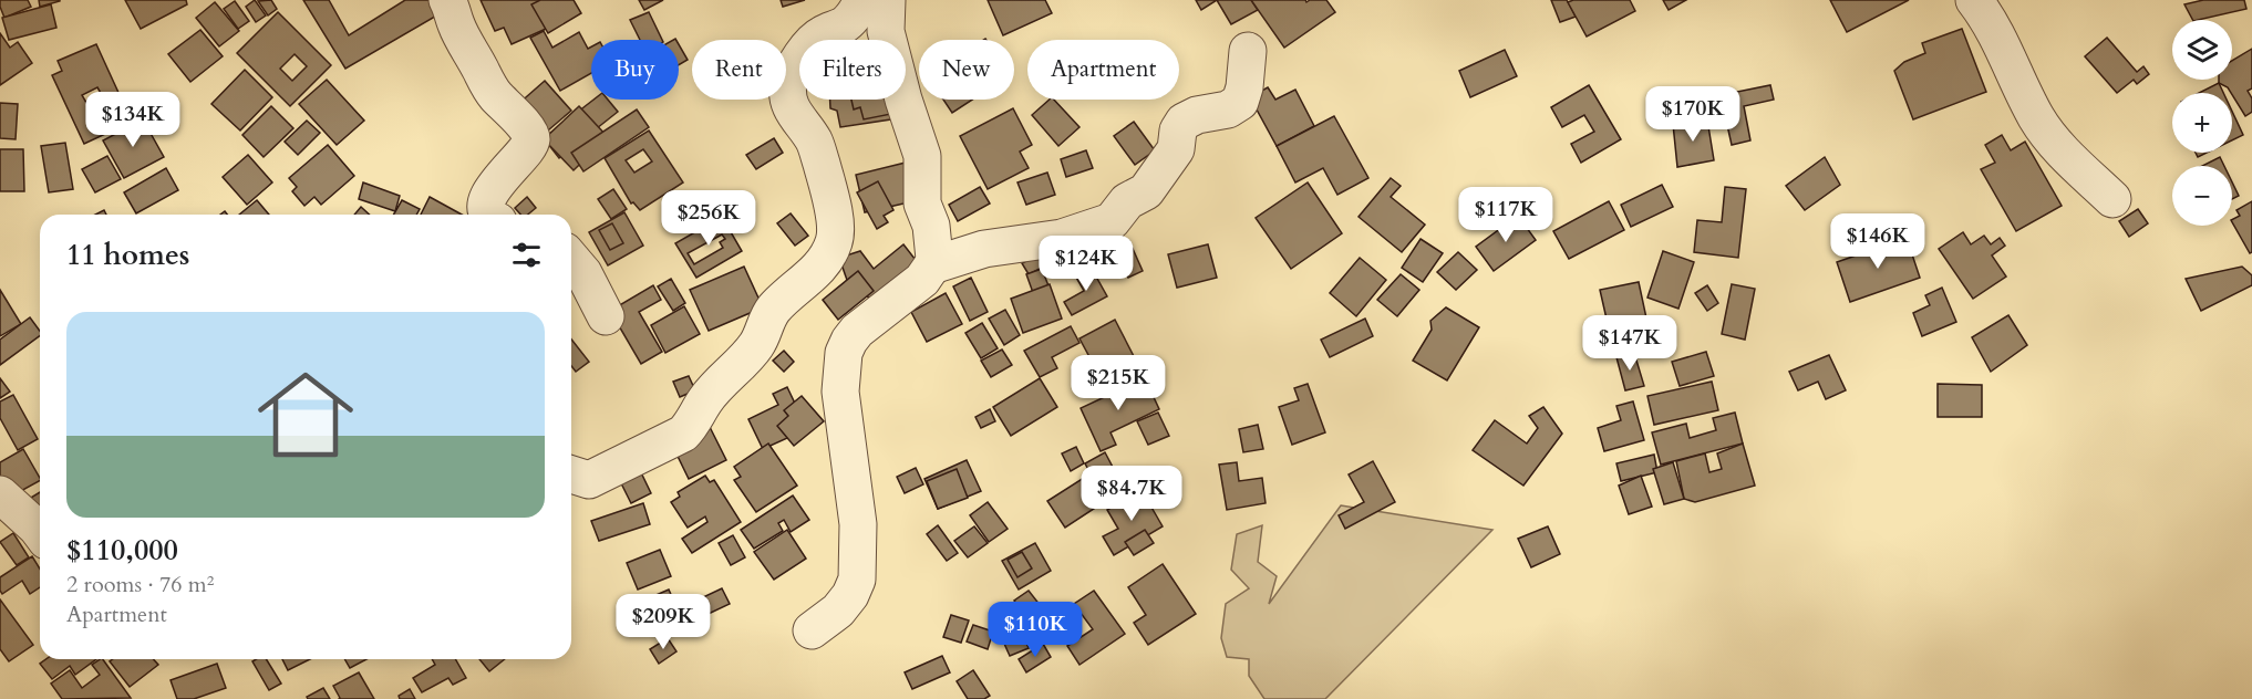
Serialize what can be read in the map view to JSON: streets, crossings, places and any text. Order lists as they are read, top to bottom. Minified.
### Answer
{"page":{"map_buttons":["+","−"],"chip":["Buy","Rent","Filters","New","Apartment"],"price":["$170K","$134K","$117K","$256K","$146K","$124K","$147K","$215K","$84.7K","$209K","$110K"],"heading":"11 homes","list":[{"name":"$110,000","note":"2 rooms · 76 m² · Apartment"}]}}
